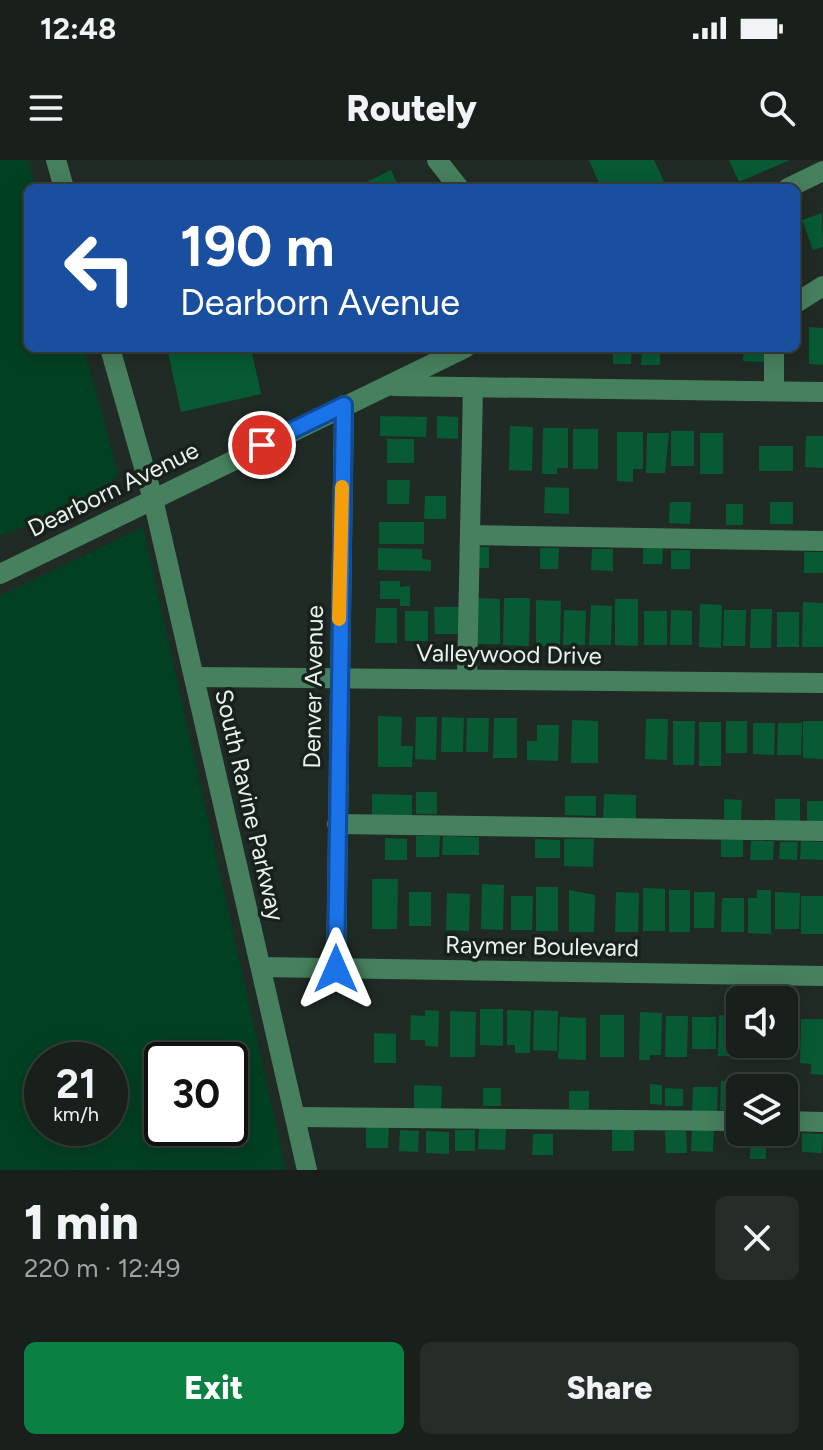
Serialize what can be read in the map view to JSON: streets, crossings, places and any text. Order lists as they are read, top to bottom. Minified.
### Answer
{"streets":{"street":["Dearborn Avenue","Valleywood Drive","Denver Avenue","South Ravine Parkway","Raymer Boulevard"]},"crossings":[["Dearborn Avenue","Denver Avenue"],["Dearborn Avenue","South Ravine Parkway"],["Valleywood Drive","Denver Avenue"],["Valleywood Drive","South Ravine Parkway"],["Denver Avenue","Raymer Boulevard"],["South Ravine Parkway","Raymer Boulevard"]],"page":{"status":"12:48","header":"Routely","turn":["190 m","Dearborn Avenue"],"speed":"21 km/h","limit":"30","heading":["1 min","220 m · 12:49"],"buttons":["Exit","Share"]}}
